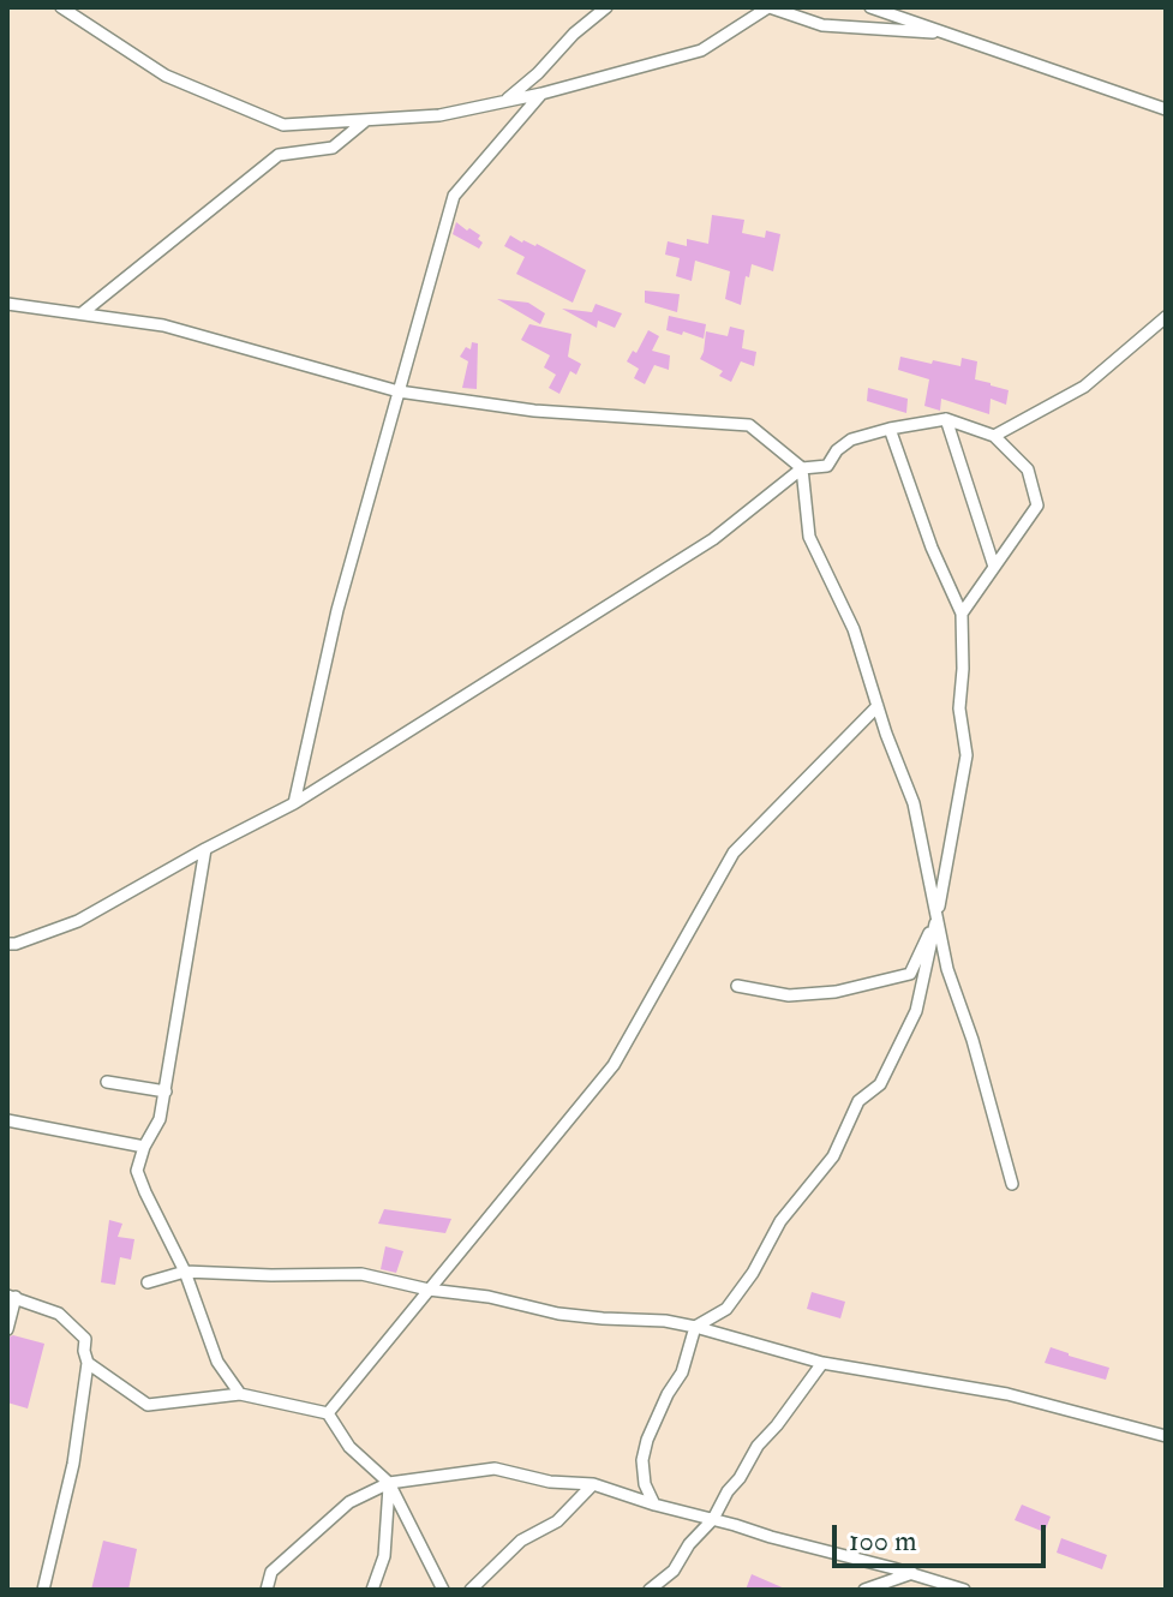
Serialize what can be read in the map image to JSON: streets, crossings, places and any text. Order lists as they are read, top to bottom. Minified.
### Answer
{"scale_bar":"100 m"}
